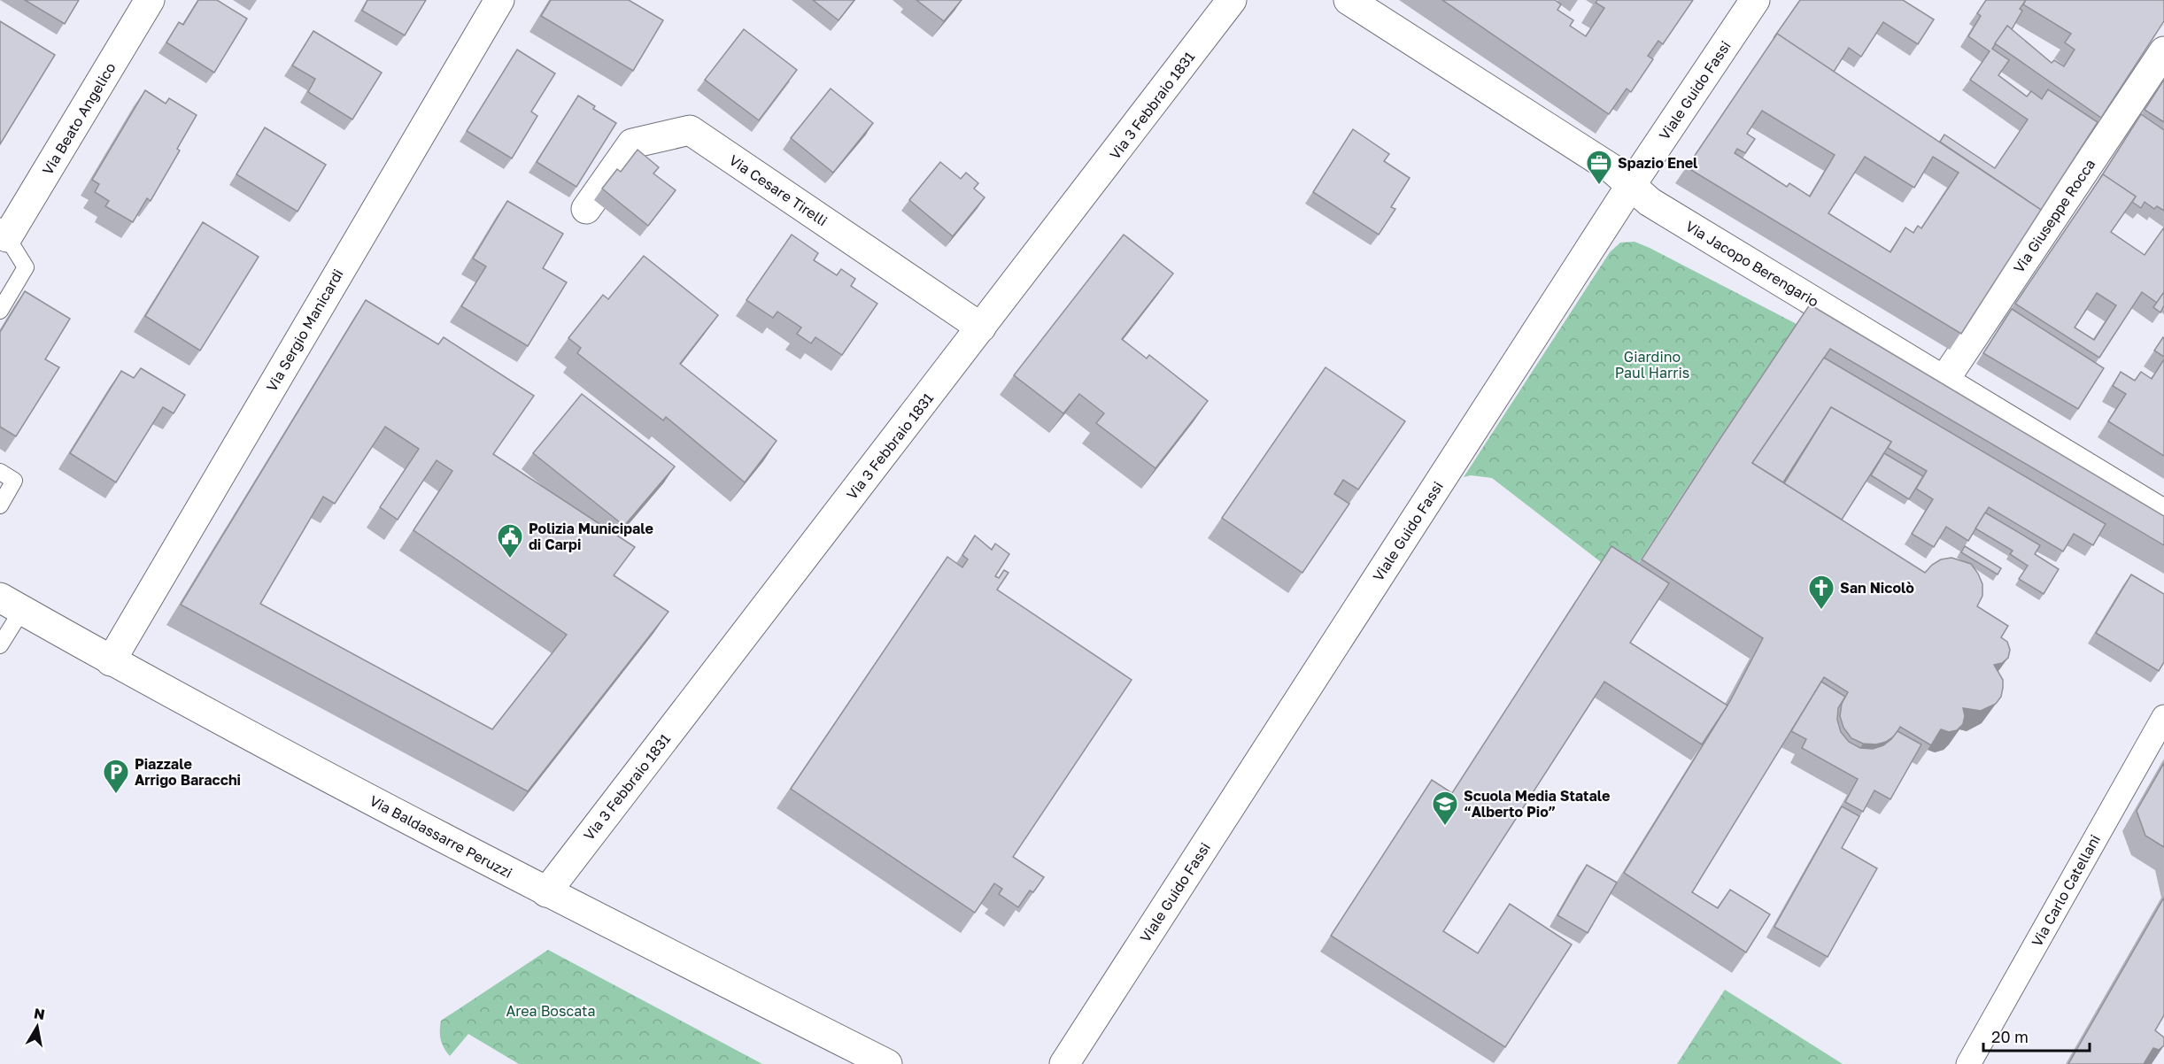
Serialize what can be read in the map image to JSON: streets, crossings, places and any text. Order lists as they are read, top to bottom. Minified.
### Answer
{"streets":{"street":["Viale Guido Fassi","Via 3 Febbraio 1831","Via Beato Angelico","Via Cesare Tirelli","Via Giuseppe Rocca","Via Jacopo Berengario","Via Sergio Manicardi","Via Baldassarre Peruzzi","Via Carlo Catellani"]},"crossings":[["Viale Guido Fassi","Via Jacopo Berengario"],["Via 3 Febbraio 1831","Via Cesare Tirelli"],["Via 3 Febbraio 1831","Via Baldassarre Peruzzi"],["Via Giuseppe Rocca","Via Jacopo Berengario"],["Via Sergio Manicardi","Via Baldassarre Peruzzi"]],"parks":["Giardino Paul Harris","Area Boscata"],"places":{"office":["Spazio Enel"],"public building":["Polizia Municipale di Carpi"],"church":["San Nicolò"],"parking":["Piazzale Arrigo Baracchi"],"school or university":["Scuola Media Statale “Alberto Pio”"]},"scale_bar":"20 m","north":"top"}
